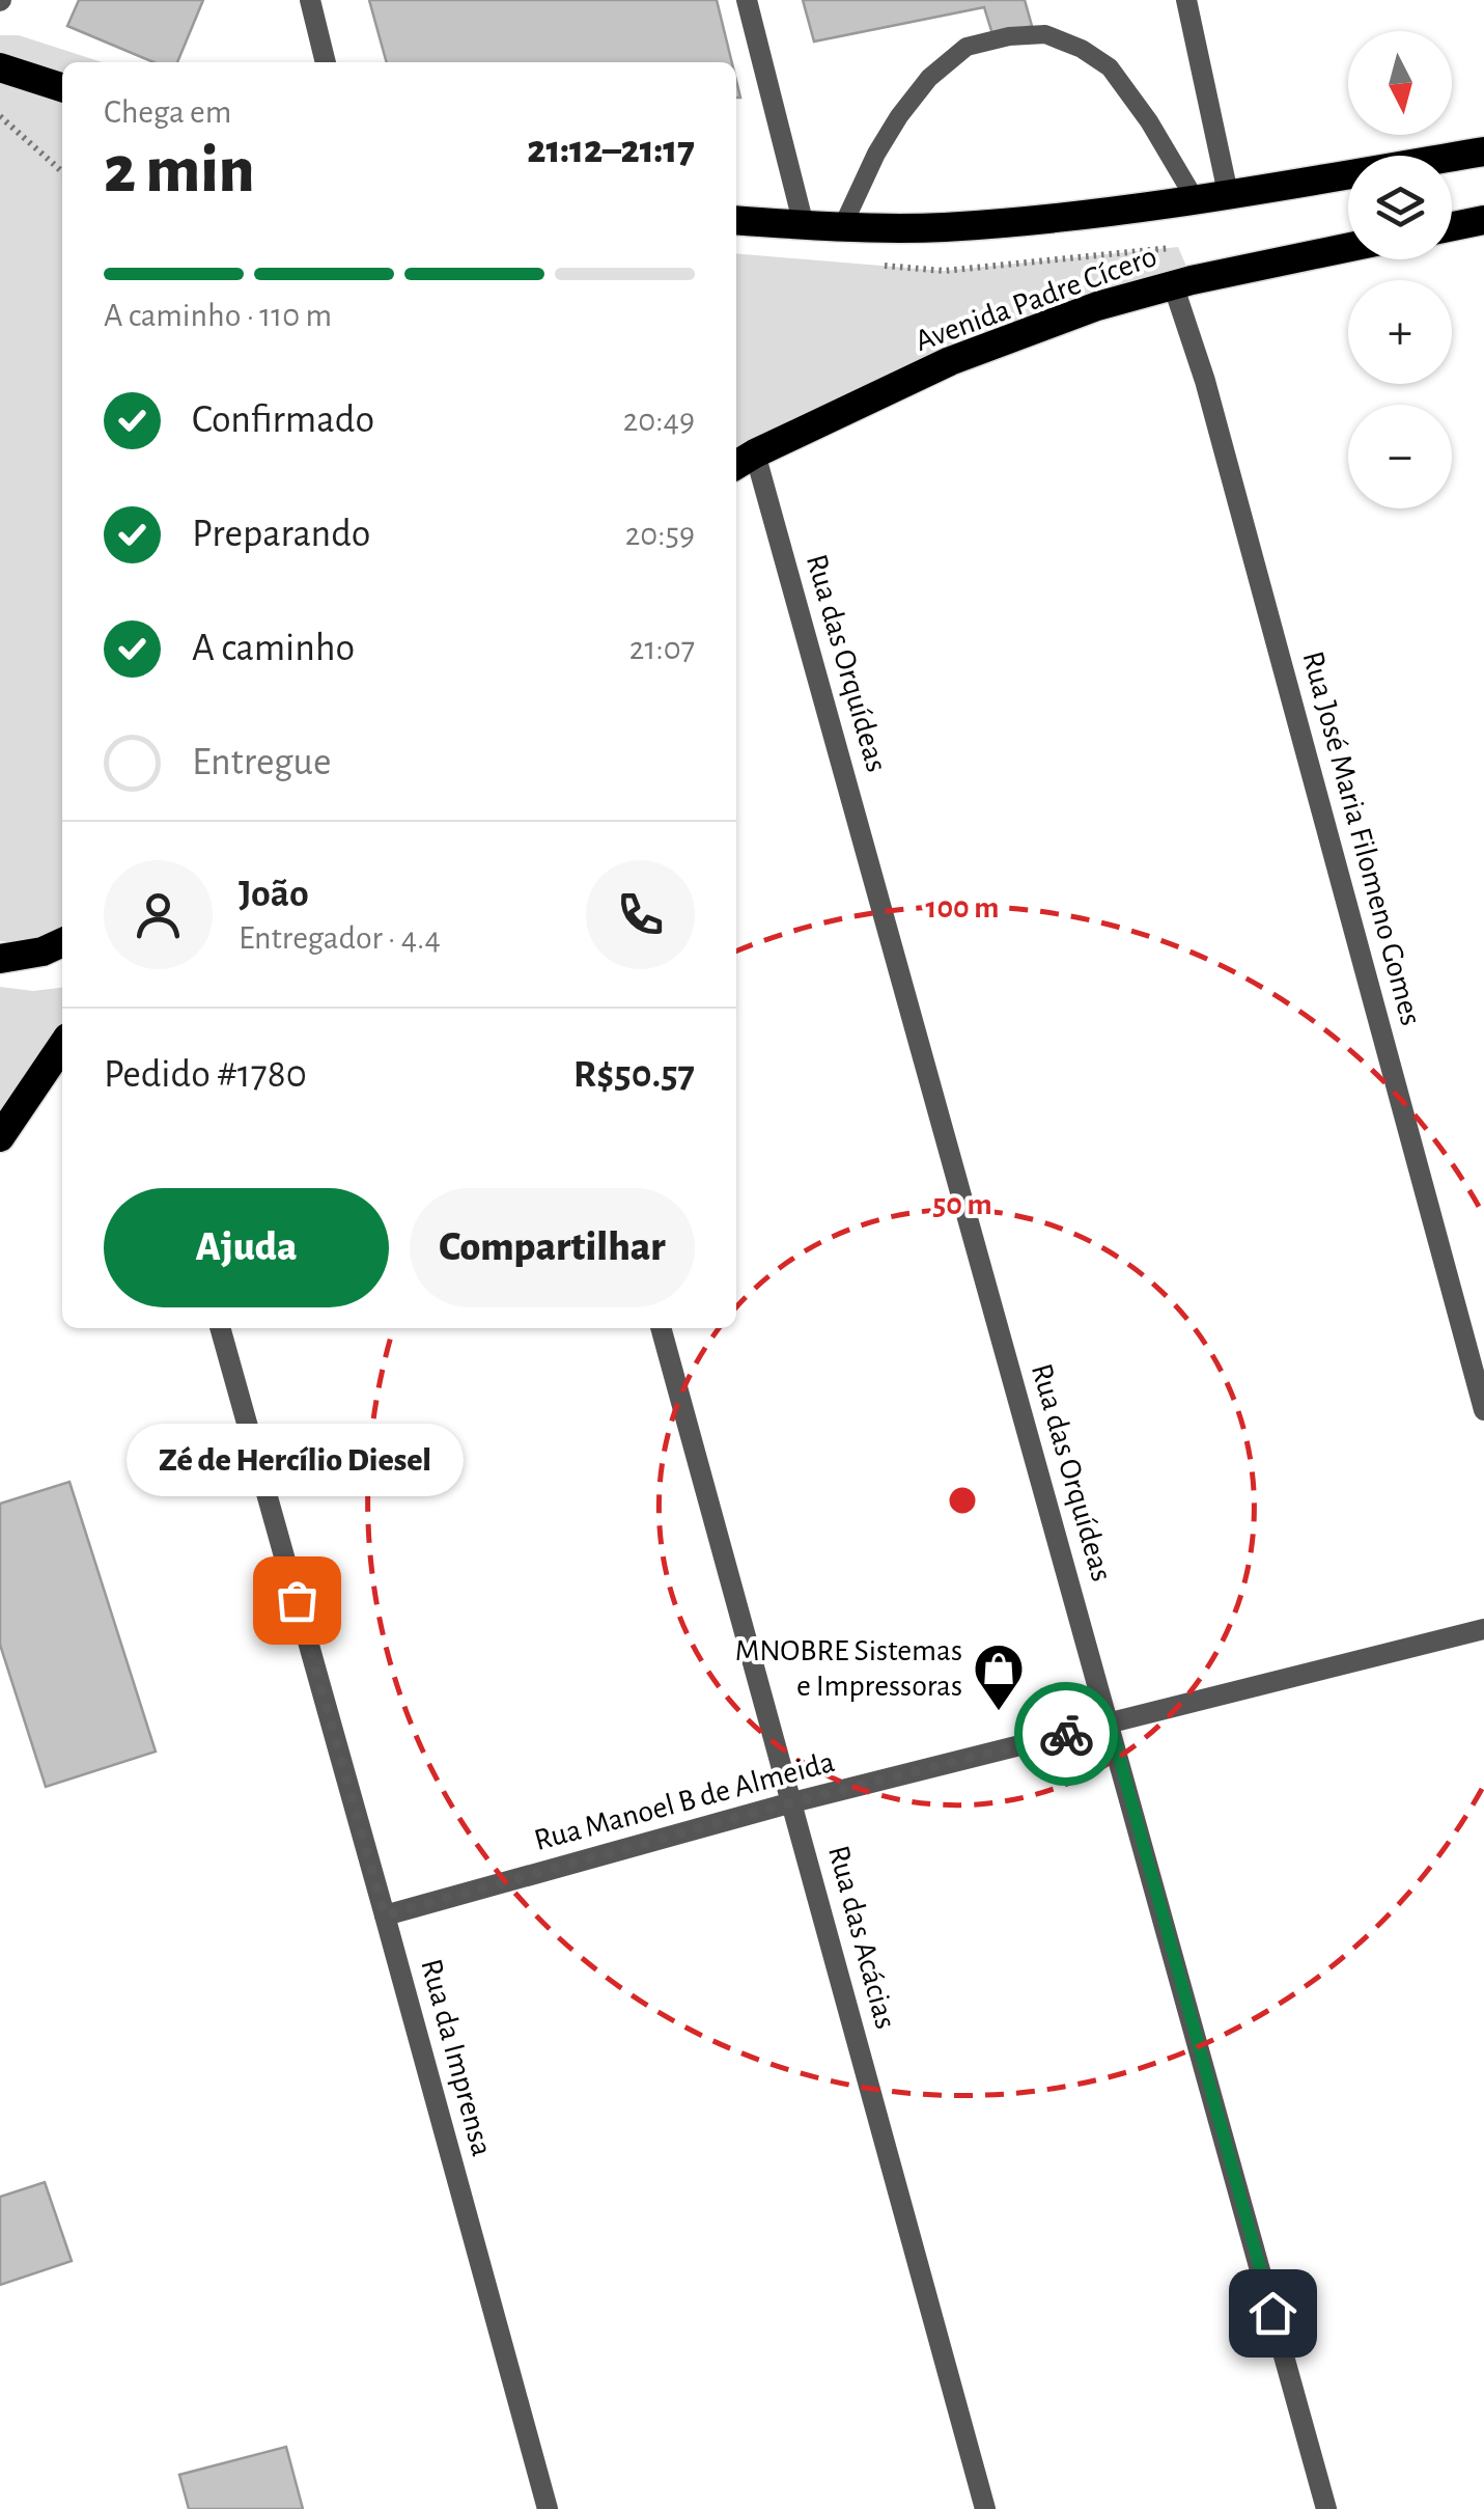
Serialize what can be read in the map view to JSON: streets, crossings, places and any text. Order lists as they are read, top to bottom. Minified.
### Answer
{"streets":{"highway":["Avenida Padre Cícero"],"street":["Rua das Orquídeas","Rua José Maria Filomeno Gomes","Rua Manoel B de Almeida","Rua das Acácias","Rua da Imprensa"]},"crossings":[["Avenida Padre Cícero","Rua das Orquídeas"],["Avenida Padre Cícero","Rua José Maria Filomeno Gomes"],["Rua das Orquídeas","Rua Manoel B de Almeida"],["Rua Manoel B de Almeida","Rua das Acácias"],["Rua Manoel B de Almeida","Rua da Imprensa"]],"places":{"other":["Zé de Hercílio Diesel"],"shop":["MNOBRE Sistemas e Impressoras"]},"north":"bottom","page":{"map_buttons":["+","−"],"heading":["2 min","Chega em","21:12–21:17"],"panel":["João","Entregador · 4.4","Pedido #1780","R$50.57"],"bar":"A caminho · 110 m","list":[["Confirmado","20:49"],["Preparando","20:59"],["A caminho","21:07"],"Entregue"],"buttons":["Ajuda","Compartilhar"],"bubble":"Zé de Hercílio Diesel"},"rings":["100 m","50 m"]}
